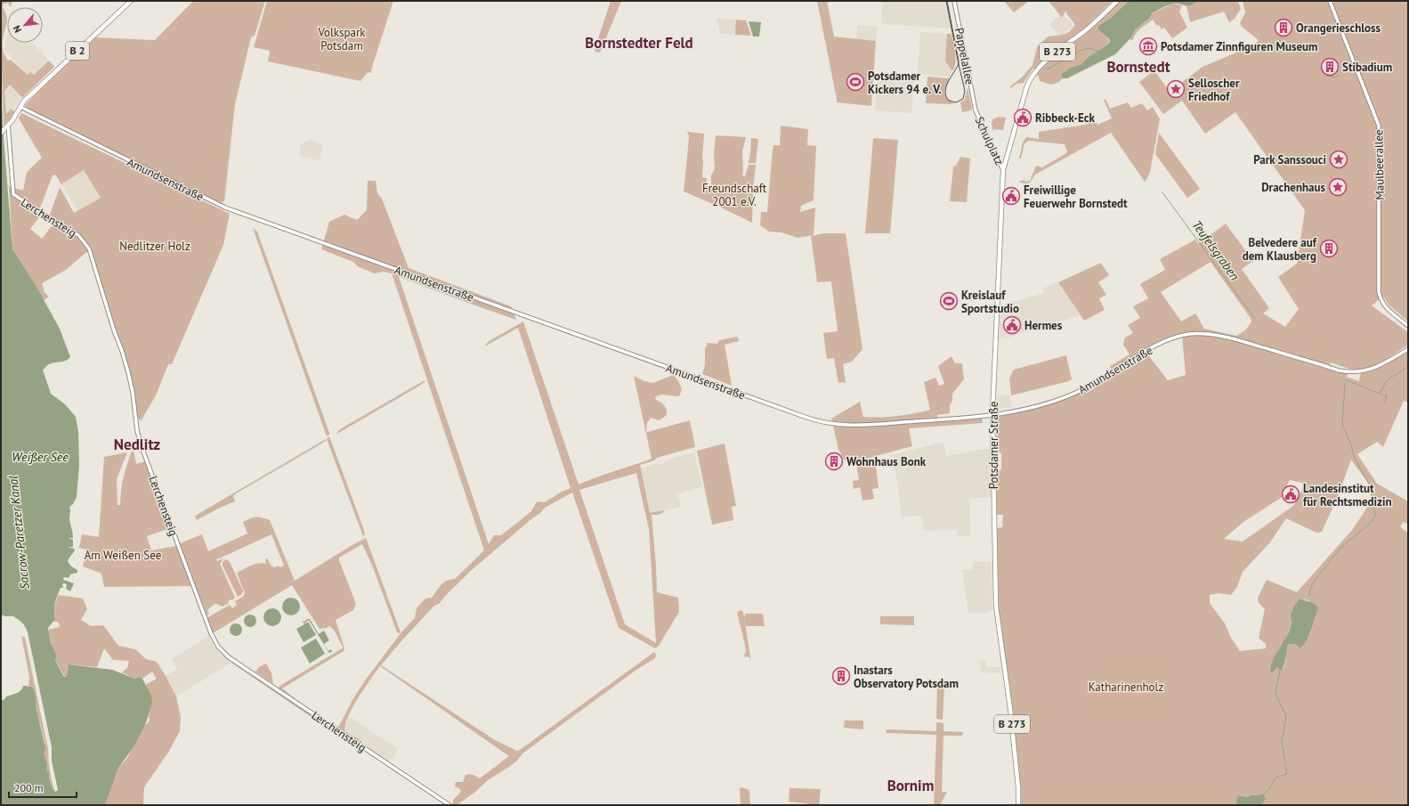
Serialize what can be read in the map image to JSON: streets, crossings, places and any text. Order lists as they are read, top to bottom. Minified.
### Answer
{"streets":{"main road":["B 2","B 273","Potsdamer Straße"],"street":["Pappelallee","Schulplatz","Maulbeerallee","Amundsenstraße","Lerchensteig"]},"crossings":[["B 2","Amundsenstraße"],["B 2","Lerchensteig"],["Pappelallee","Schulplatz"],["Schulplatz","Potsdamer Straße"],["Amundsenstraße","Potsdamer Straße"]],"districts":["Bornstedter Feld","Bornstedt","Nedlitz","Bornim"],"water":["Teufelsgraben","Weißer See","Sacrow-Paretzer Kanal"],"parks":["Volkspark Potsdam","Freundschaft 2001 e.V.","Nedlitzer Holz","Am Weißen See","Katharinenholz"],"places":{"building":["Orangerieschloss","Stibadium","Belvedere auf dem Klausberg","Wohnhaus Bonk","Inastars Observatory Potsdam"],"museum":["Potsdamer Zinnfiguren Museum"],"sports":["Potsdamer Kickers 94 e. V.","Kreislauf Sportstudio"],"place":["Selloscher Friedhof","Park Sanssouci","Drachenhaus"],"public building":["Ribbeck-Eck","Freiwillige Feuerwehr Bornstedt","Hermes","Landesinstitut für Rechtsmedizin"]},"scale_bar":"200 m","north":"bottom left"}
